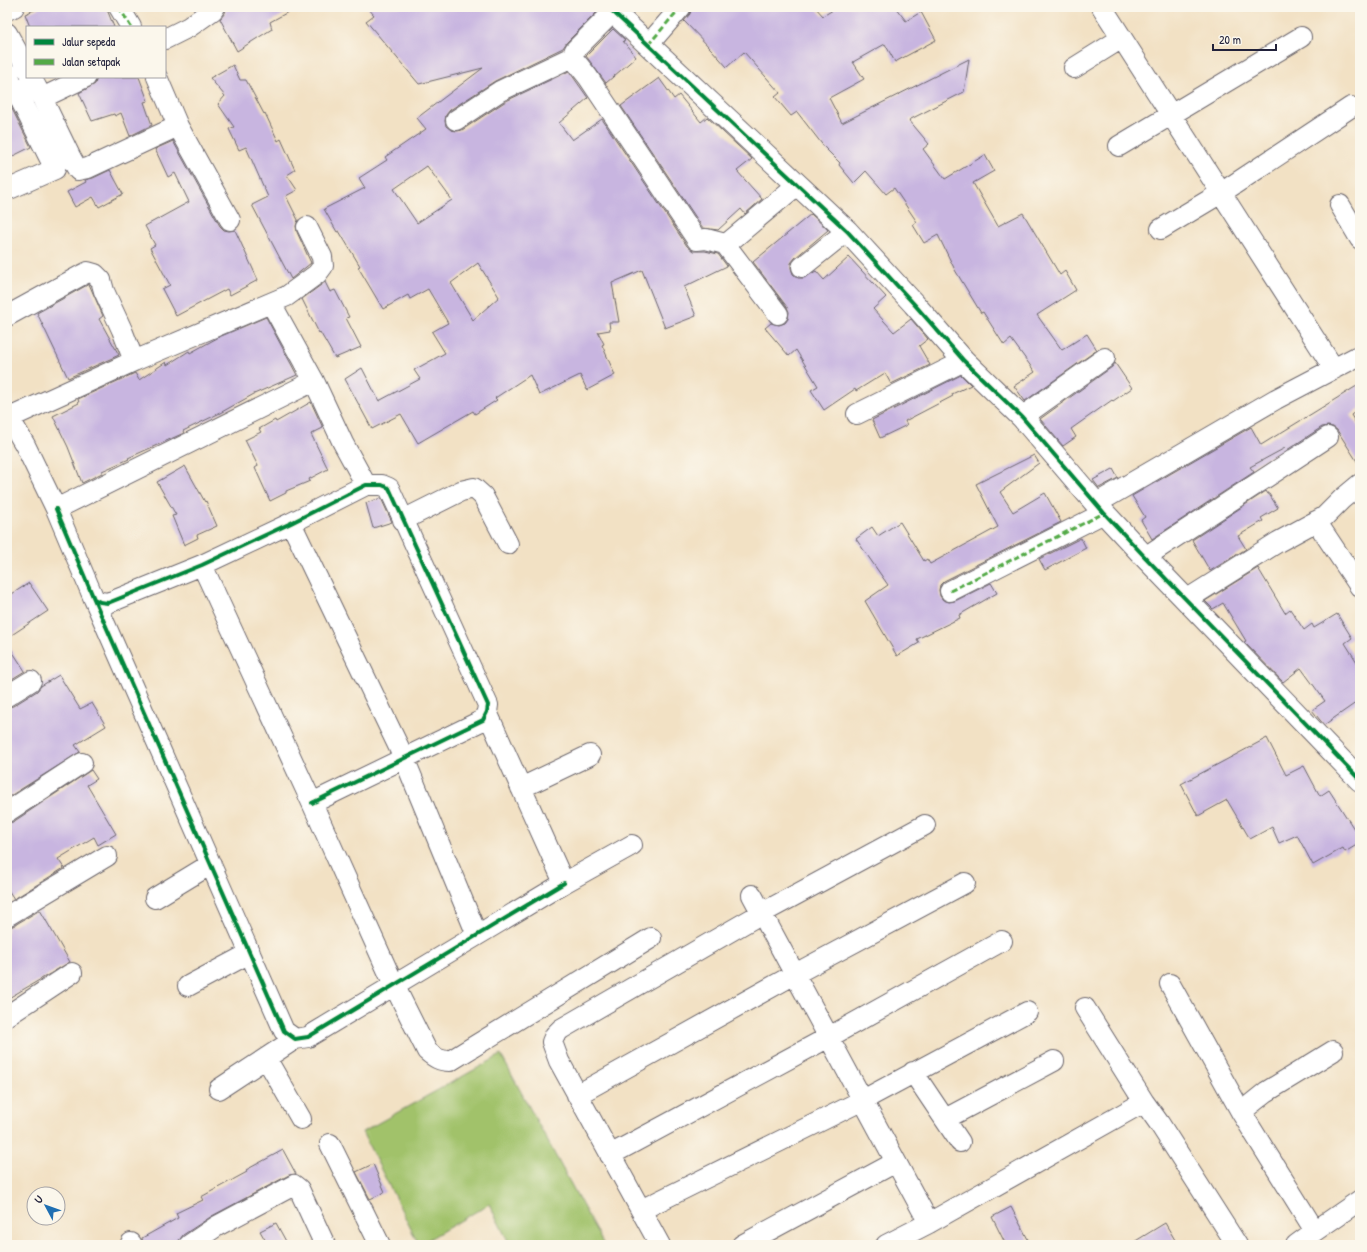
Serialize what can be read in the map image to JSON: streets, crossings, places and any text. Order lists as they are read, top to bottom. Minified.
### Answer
{"legend":["Jalur sepeda","Jalan setapak"],"scale_bar":"20 m","north":"top left"}
